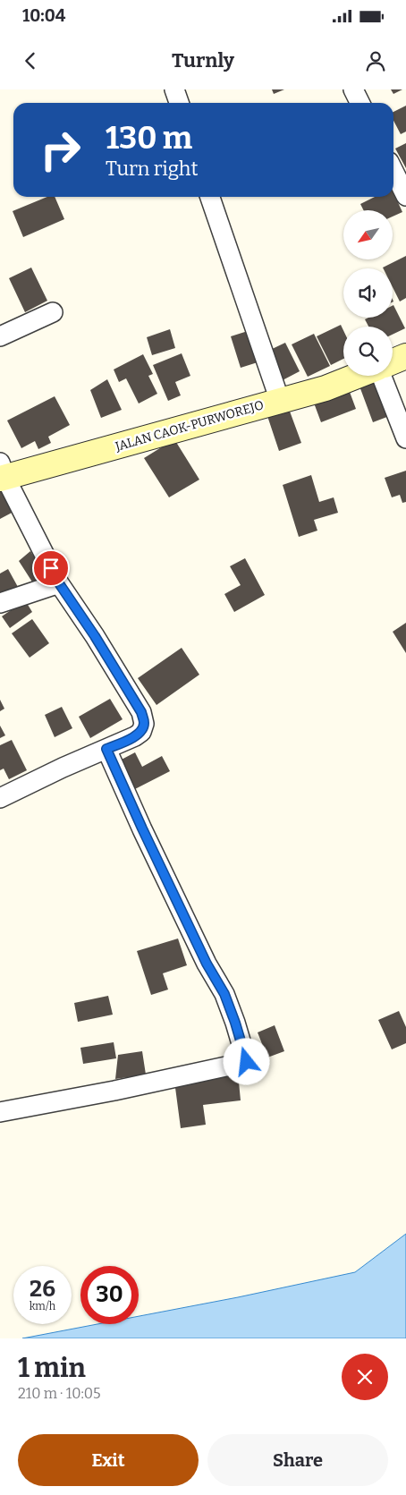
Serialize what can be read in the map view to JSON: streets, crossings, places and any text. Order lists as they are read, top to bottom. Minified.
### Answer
{"streets":{"street":["JALAN CAOK-PURWOREJO"]},"north":"bottom left","page":{"status":"10:04","header":"Turnly","turn":["130 m","Turn right"],"speed":"26 km/h","limit":"30","heading":["1 min","210 m · 10:05"],"buttons":["Exit","Share"]}}
